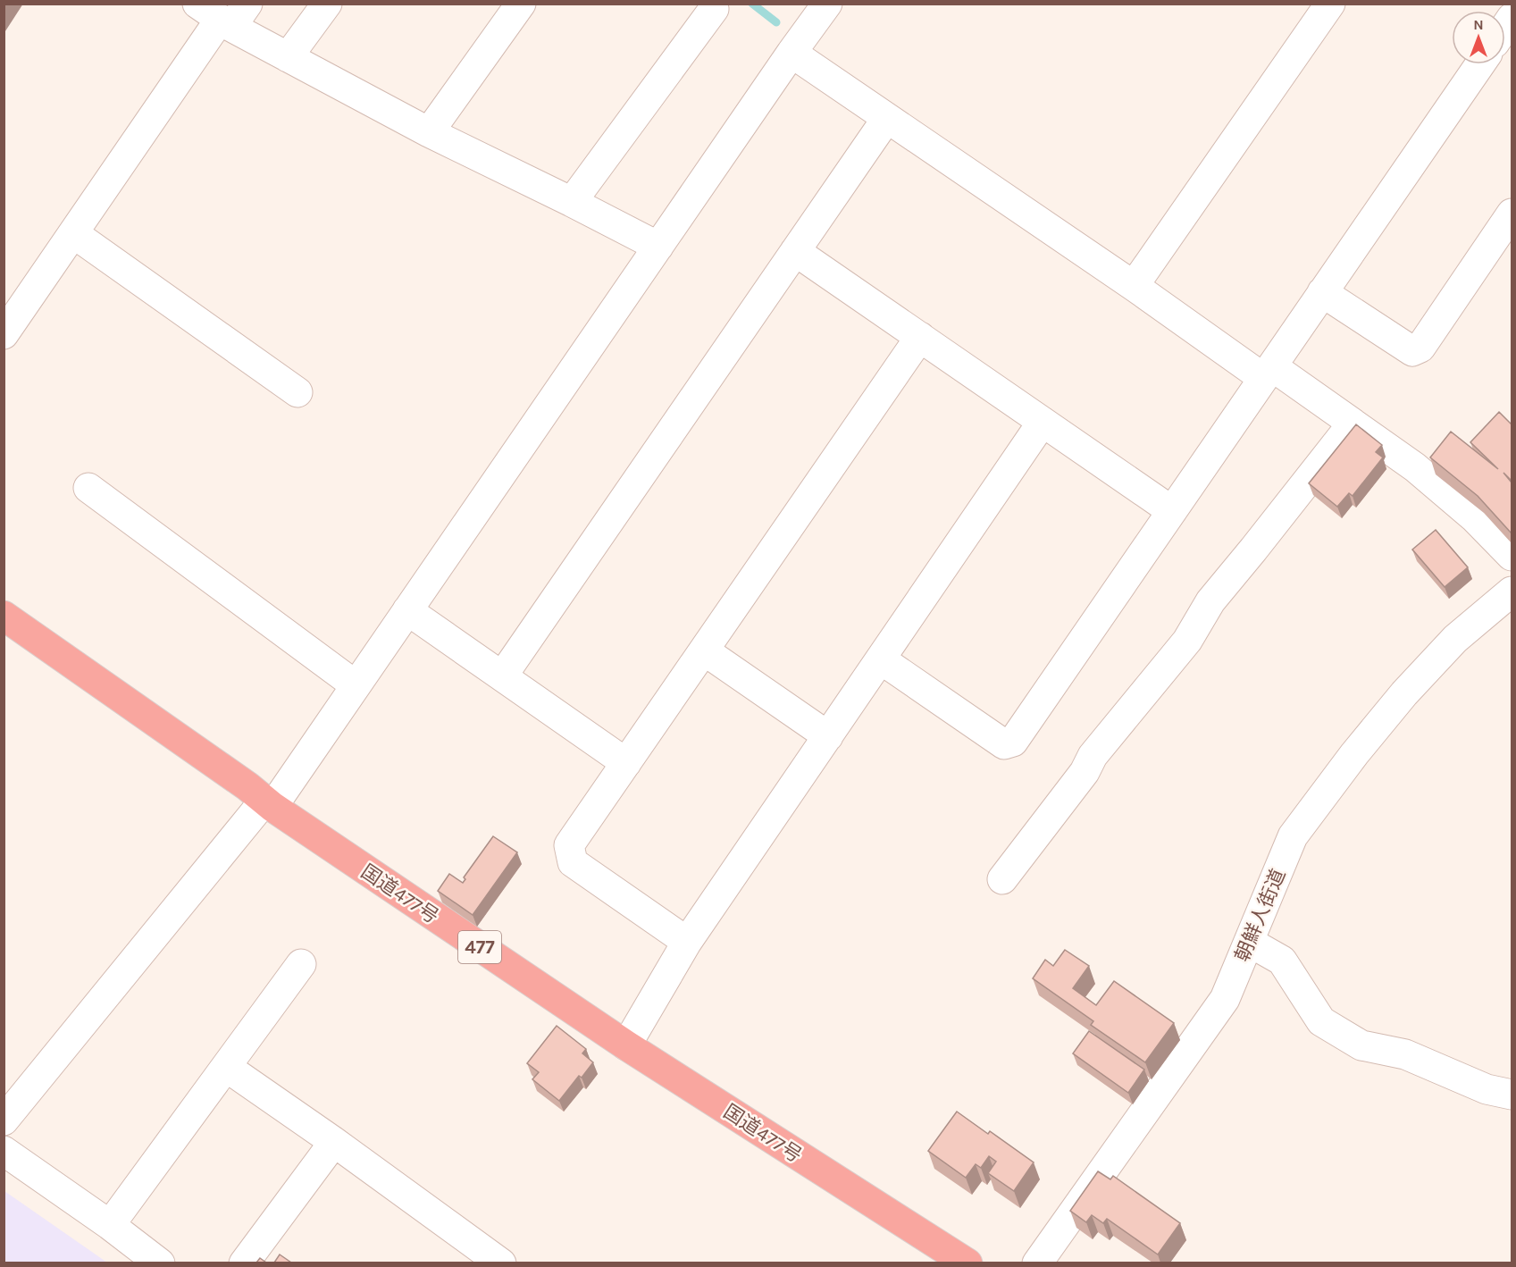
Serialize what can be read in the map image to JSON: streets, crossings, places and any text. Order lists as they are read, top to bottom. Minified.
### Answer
{"streets":{"highway":["国道477号","477"],"street":["朝鮮人街道"]},"north":"top"}
